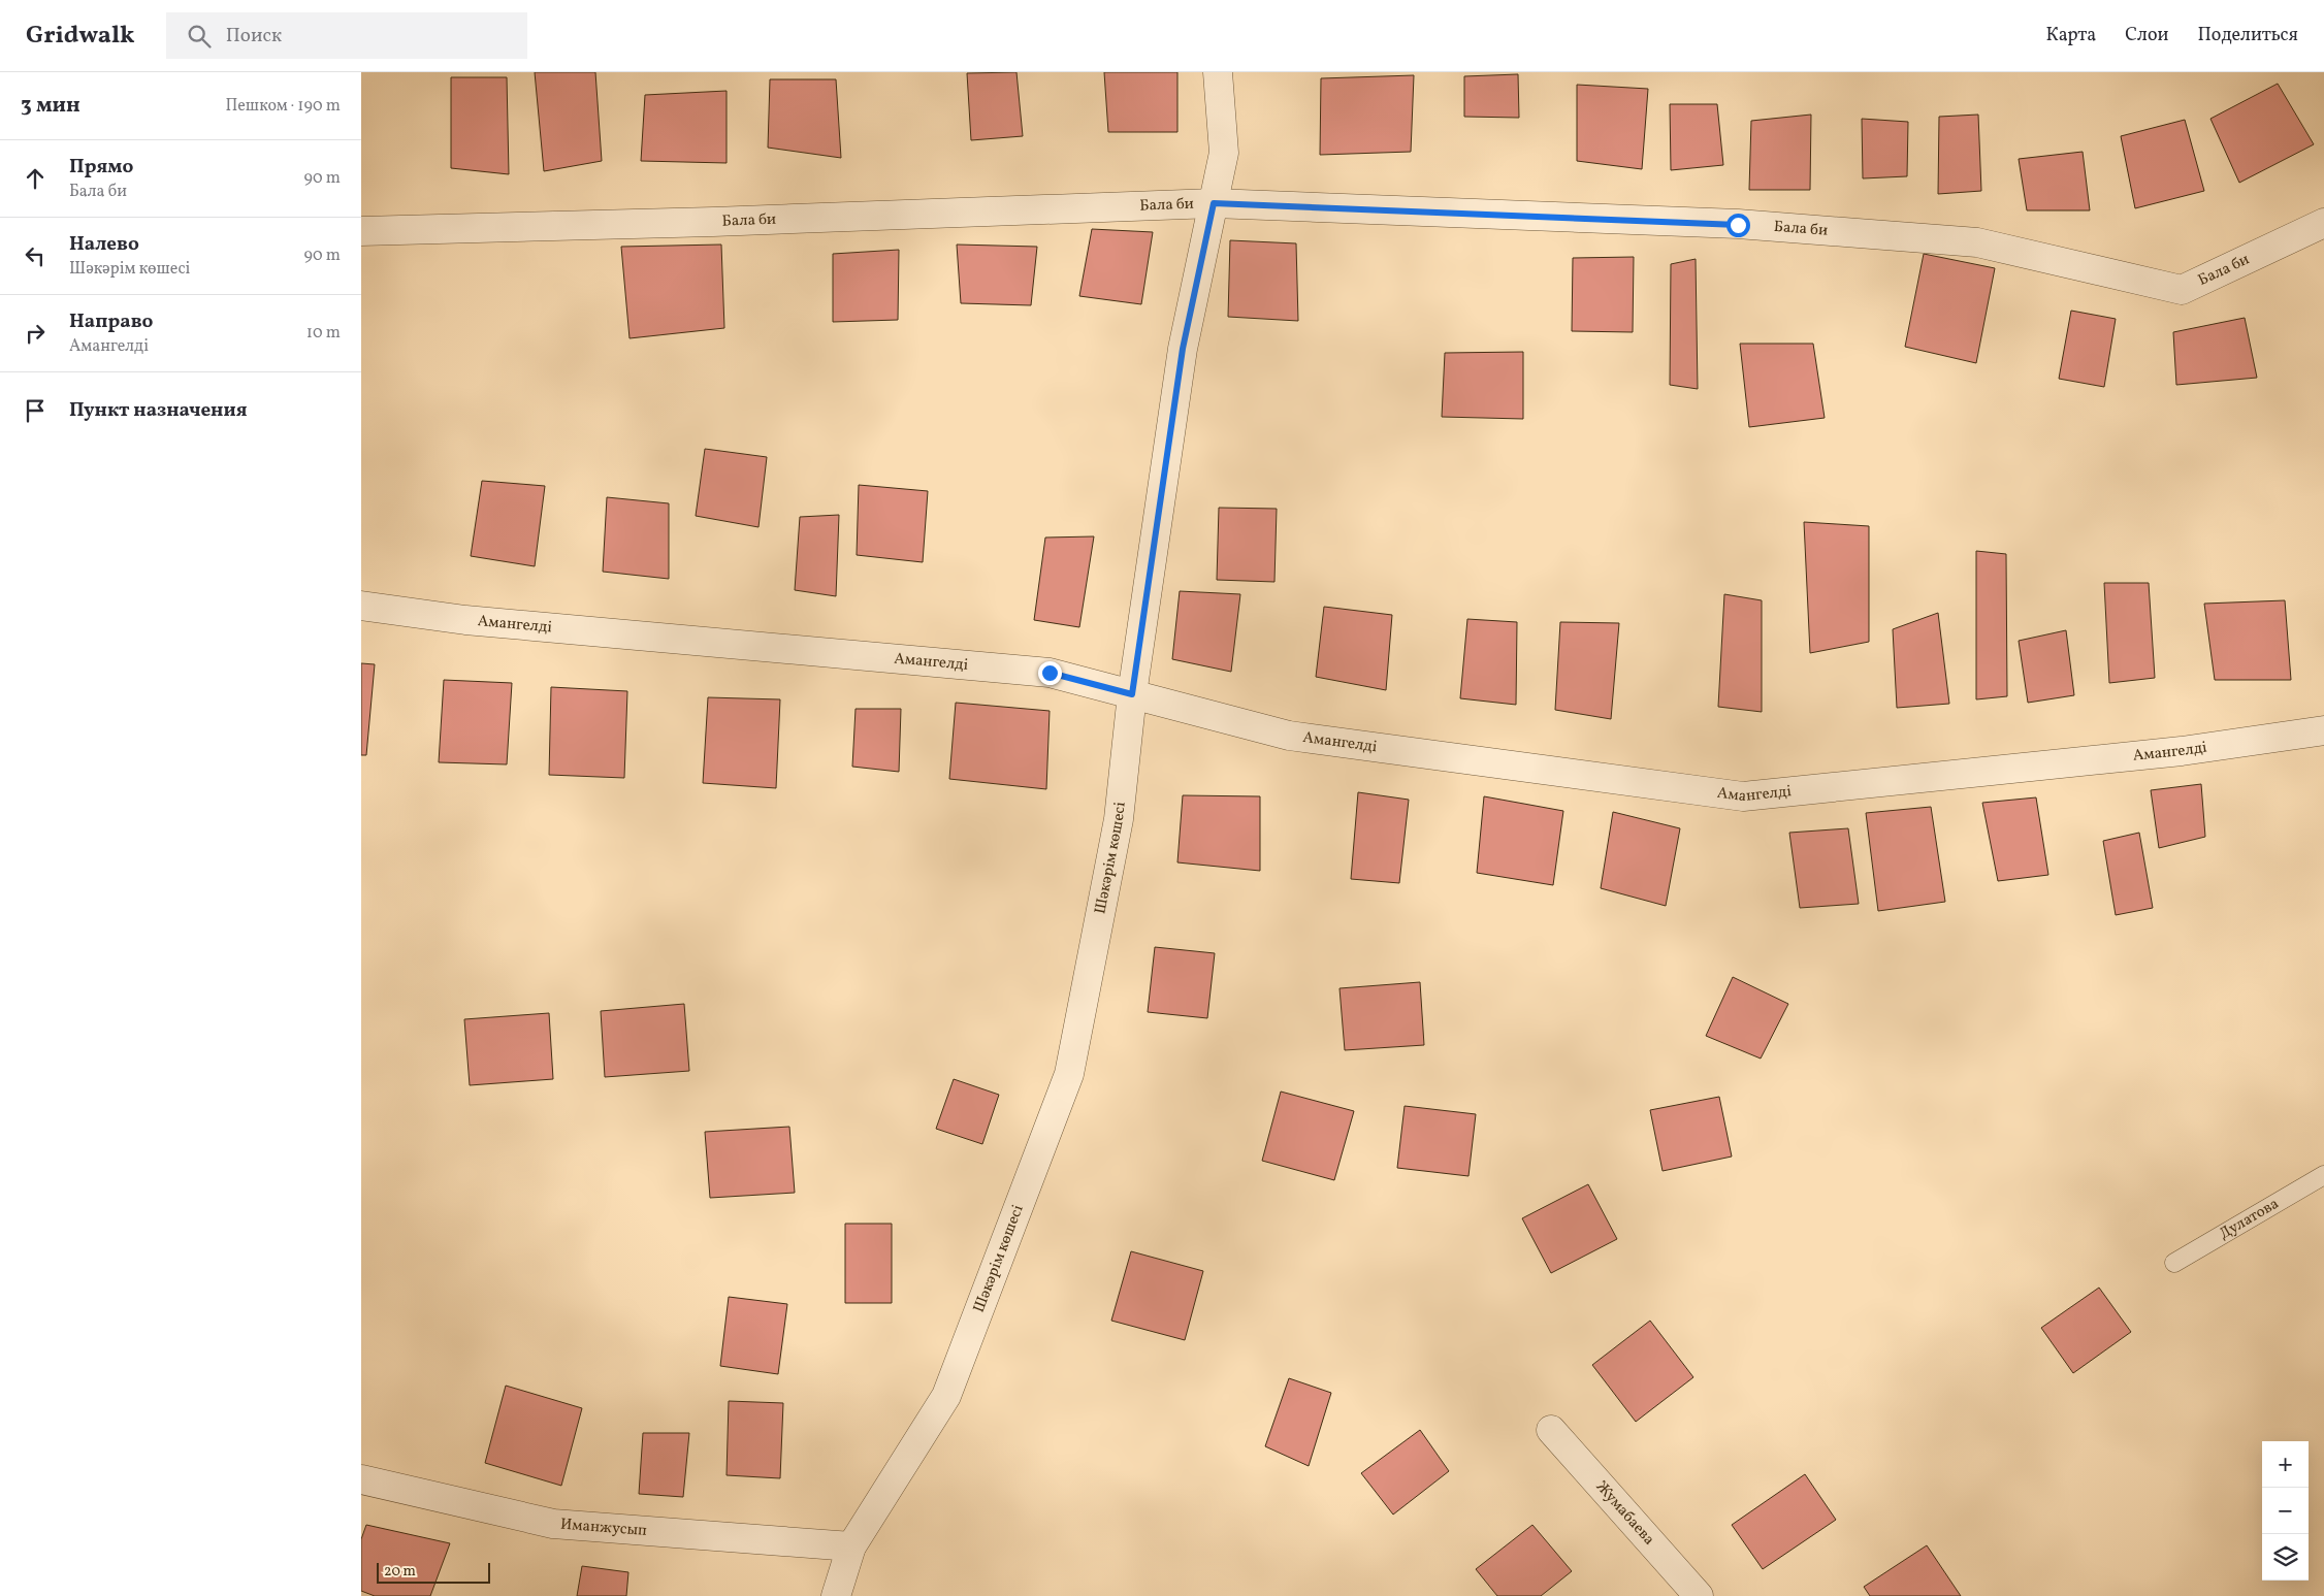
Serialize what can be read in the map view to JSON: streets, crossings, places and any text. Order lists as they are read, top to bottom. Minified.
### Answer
{"streets":{"street":["Бала би","Амангелді","Шәкәрім көшесі","Жумабаева","Иманжусып"],"lane":["Дулатова"]},"crossings":[["Бала би","Шәкәрім көшесі"],["Амангелді","Шәкәрім көшесі"],["Шәкәрім көшесі","Иманжусып"]],"scale_bar":"20 m","page":{"header":"Gridwalk","search":"Поиск","nav":["Карта","Слои","Поделиться"],"heading":["3 мин","Пешком · 190 m"],"list":[["Прямо","Бала би","90 m"],["Налево","Шәкәрім көшесі","90 m"],["Направо","Амангелді","10 m"],"Пункт назначения"],"map_buttons":["+","−"],"scale":"20 m"}}
